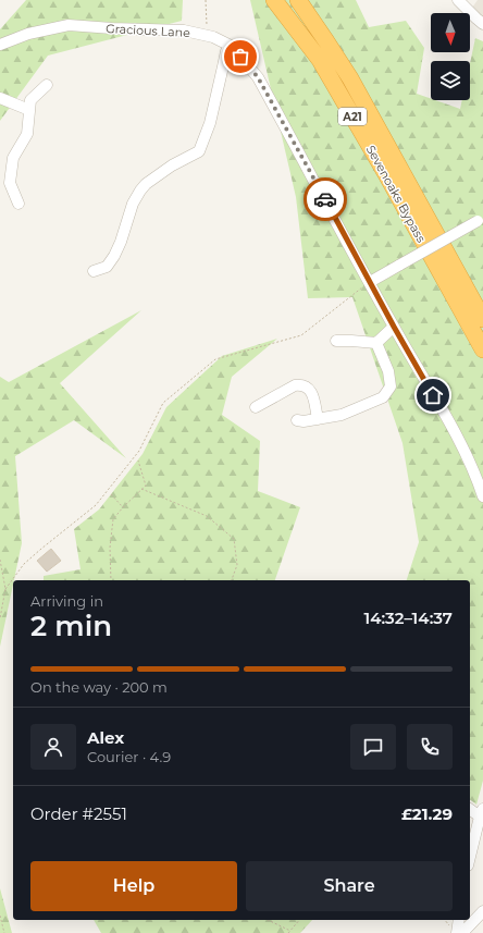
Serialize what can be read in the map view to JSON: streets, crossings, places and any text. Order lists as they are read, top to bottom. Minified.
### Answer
{"streets":{"highway":["A21","Sevenoaks Bypass"],"street":["Gracious Lane"]},"north":"bottom","page":{"heading":["2 min","Arriving in","14:32–14:37"],"panel":["Alex","Courier · 4.9","Order #2551","£21.29"],"bar":"On the way · 200 m","buttons":["Help","Share"]}}
